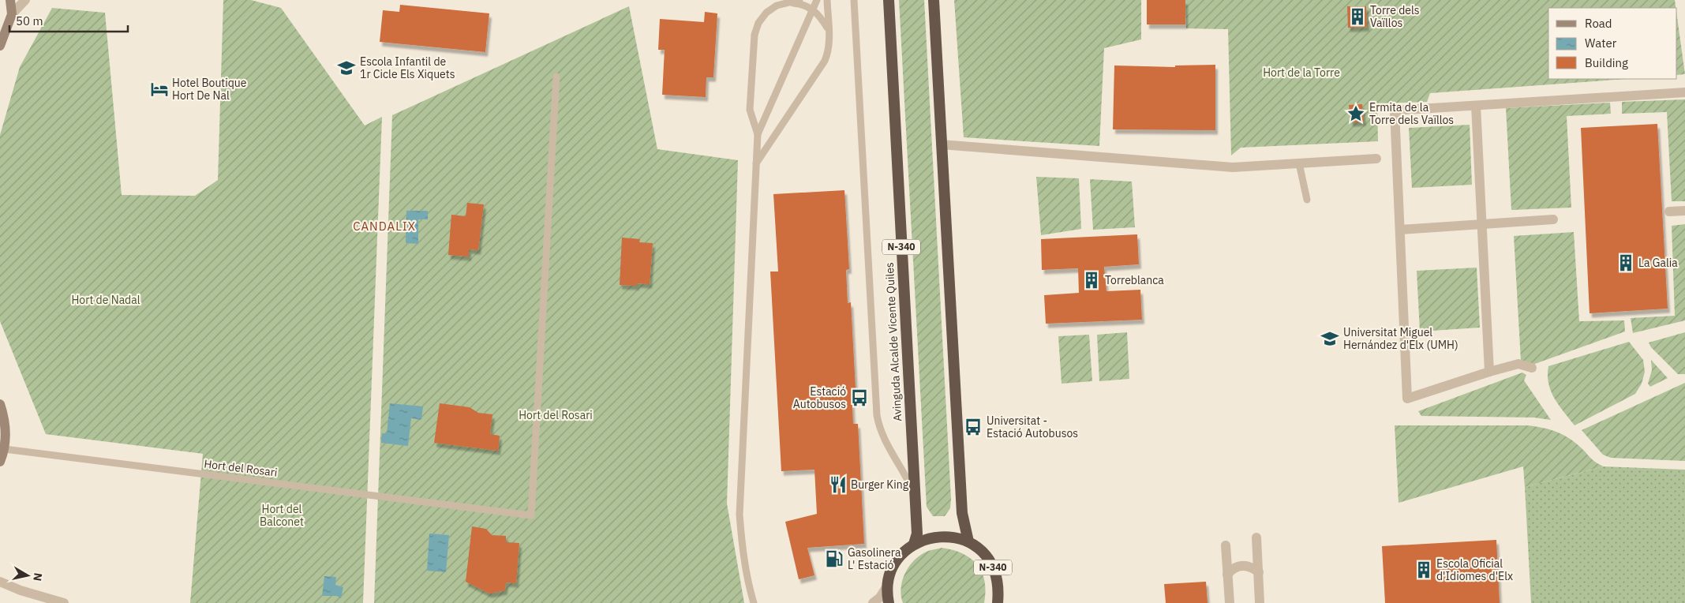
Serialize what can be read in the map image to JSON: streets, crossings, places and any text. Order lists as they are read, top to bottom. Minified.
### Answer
{"streets":{"highway":["N-340","Avinguda Alcalde Vicente Quiles"],"lane":["Hort del Rosari"]},"crossings":[["N-340","Avinguda Alcalde Vicente Quiles"]],"districts":["CANDALIX"],"parks":["Hort de la Torre","Hort de Nadal","Hort del Rosari","Hort del Balconet"],"places":{"building":["Torre dels Vaïllos","La Galia","Torreblanca","Escola Oficial d'Idiomes d'Elx"],"school or university":["Escola Infantil de 1r Cicle Els Xiquets","Universitat Miguel Hernández d'Elx (UMH)"],"hotel":["Hotel Boutique Hort De Nal"],"place":["Ermita de la Torre dels Vaïllos"],"bus stop":["Estació Autobusos","Universitat - Estació Autobusos"],"restaurant":["Burger King"],"fuel station":["Gasolinera L' Estació"]},"legend":["Road","Water","Building"],"scale_bar":"50 m","north":"right"}
